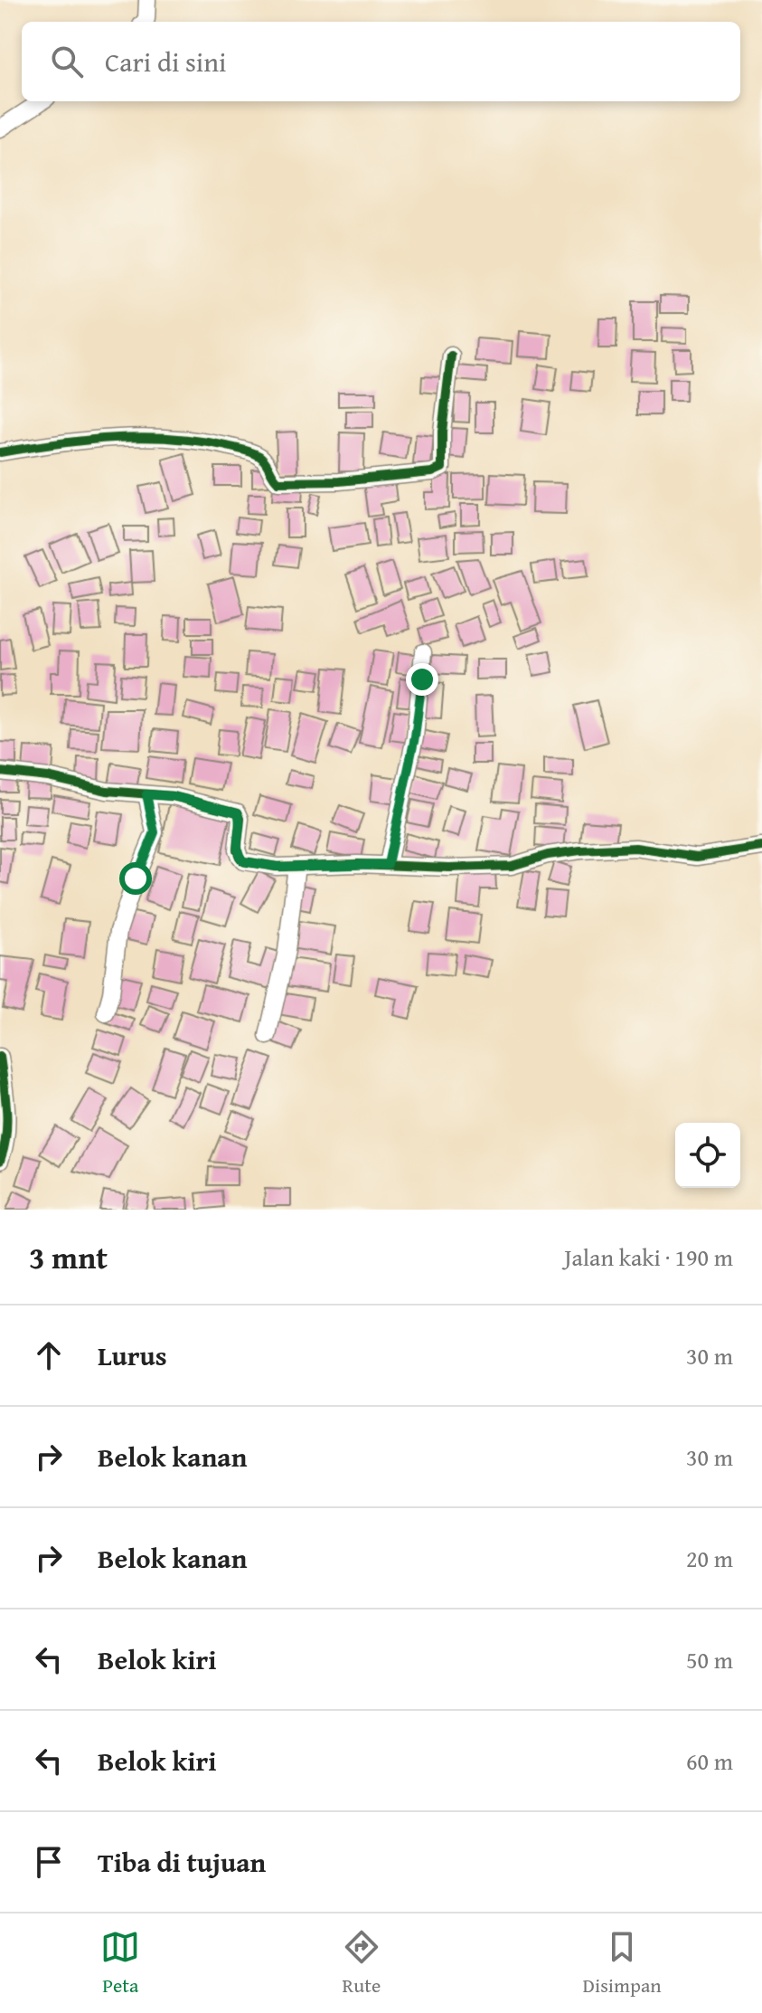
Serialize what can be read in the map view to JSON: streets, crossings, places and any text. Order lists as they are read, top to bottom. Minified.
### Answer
{"page":{"search":"Cari di sini","heading":["3 mnt","Jalan kaki · 190 m"],"list":[["Lurus","30 m"],["Belok kanan","30 m"],["Belok kanan","20 m"],["Belok kiri","50 m"],["Belok kiri","60 m"],"Tiba di tujuan"],"nav":["Peta","Rute","Disimpan"]}}
